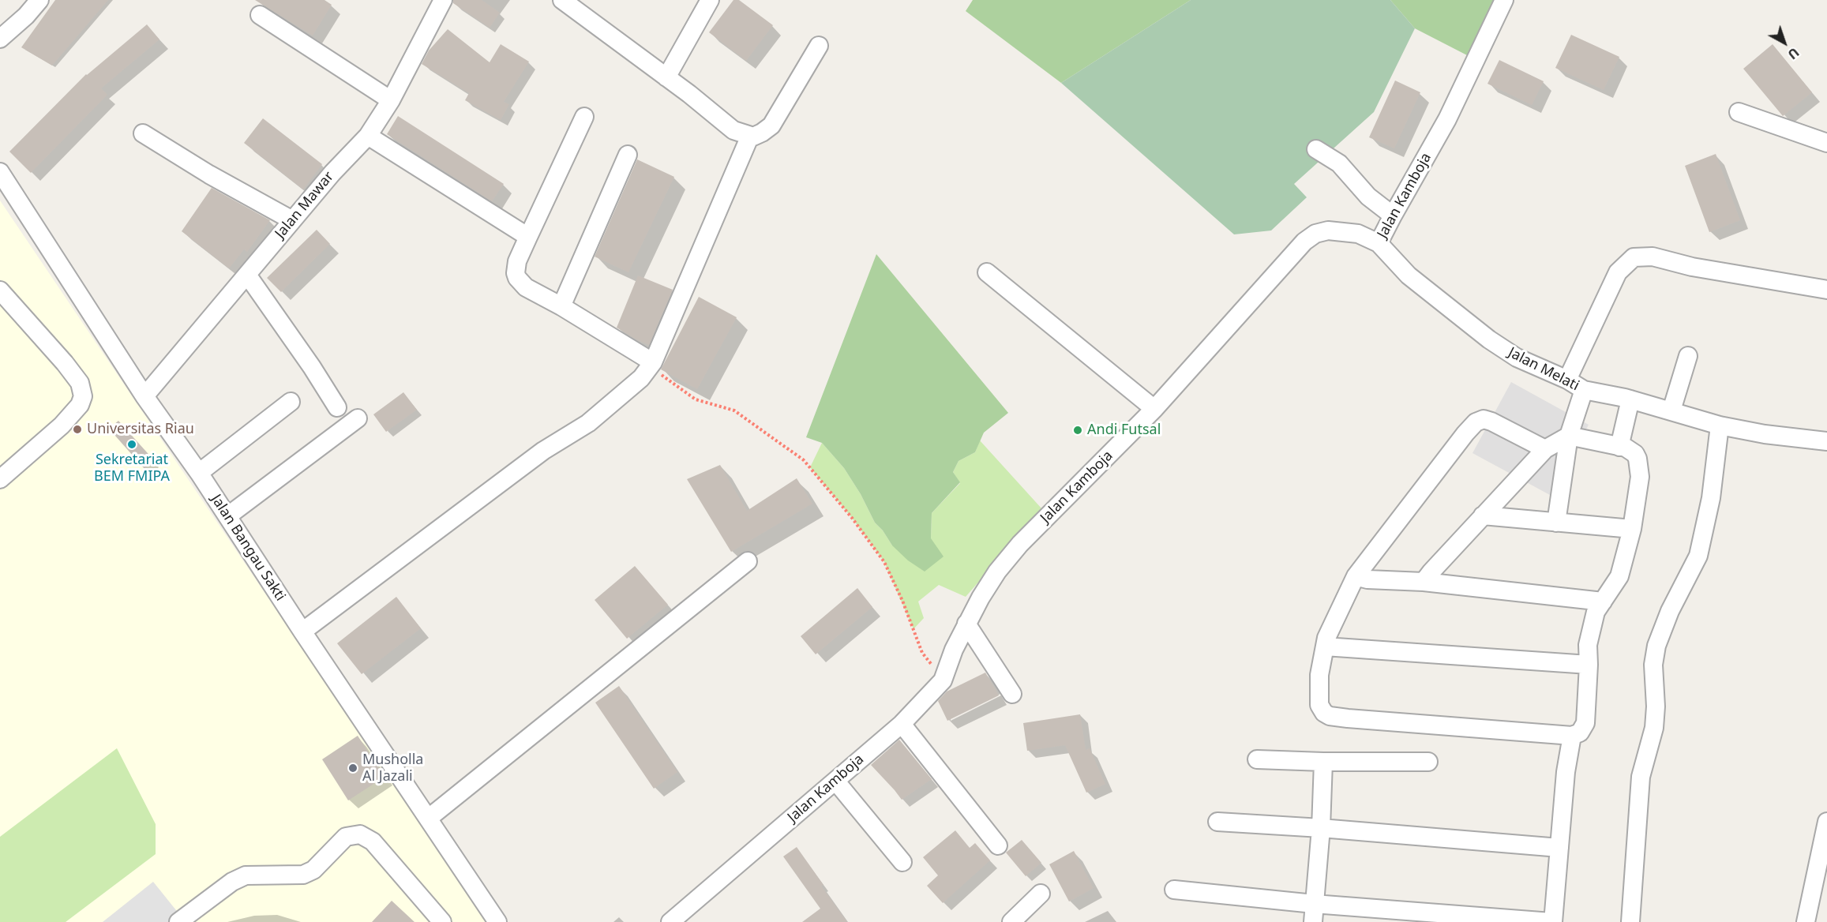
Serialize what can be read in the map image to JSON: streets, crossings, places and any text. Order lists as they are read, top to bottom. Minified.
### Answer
{"streets":{"street":["Jalan Kamboja","Jalan Mawar","Jalan Melati","Jalan Bangau Sakti"]},"crossings":[["Jalan Kamboja","Jalan Melati"],["Jalan Mawar","Jalan Bangau Sakti"]],"places":["Universitas Riau","Andi Futsal","Sekretariat BEM FMIPA","Musholla Al Jazali"],"north":"bottom right"}
